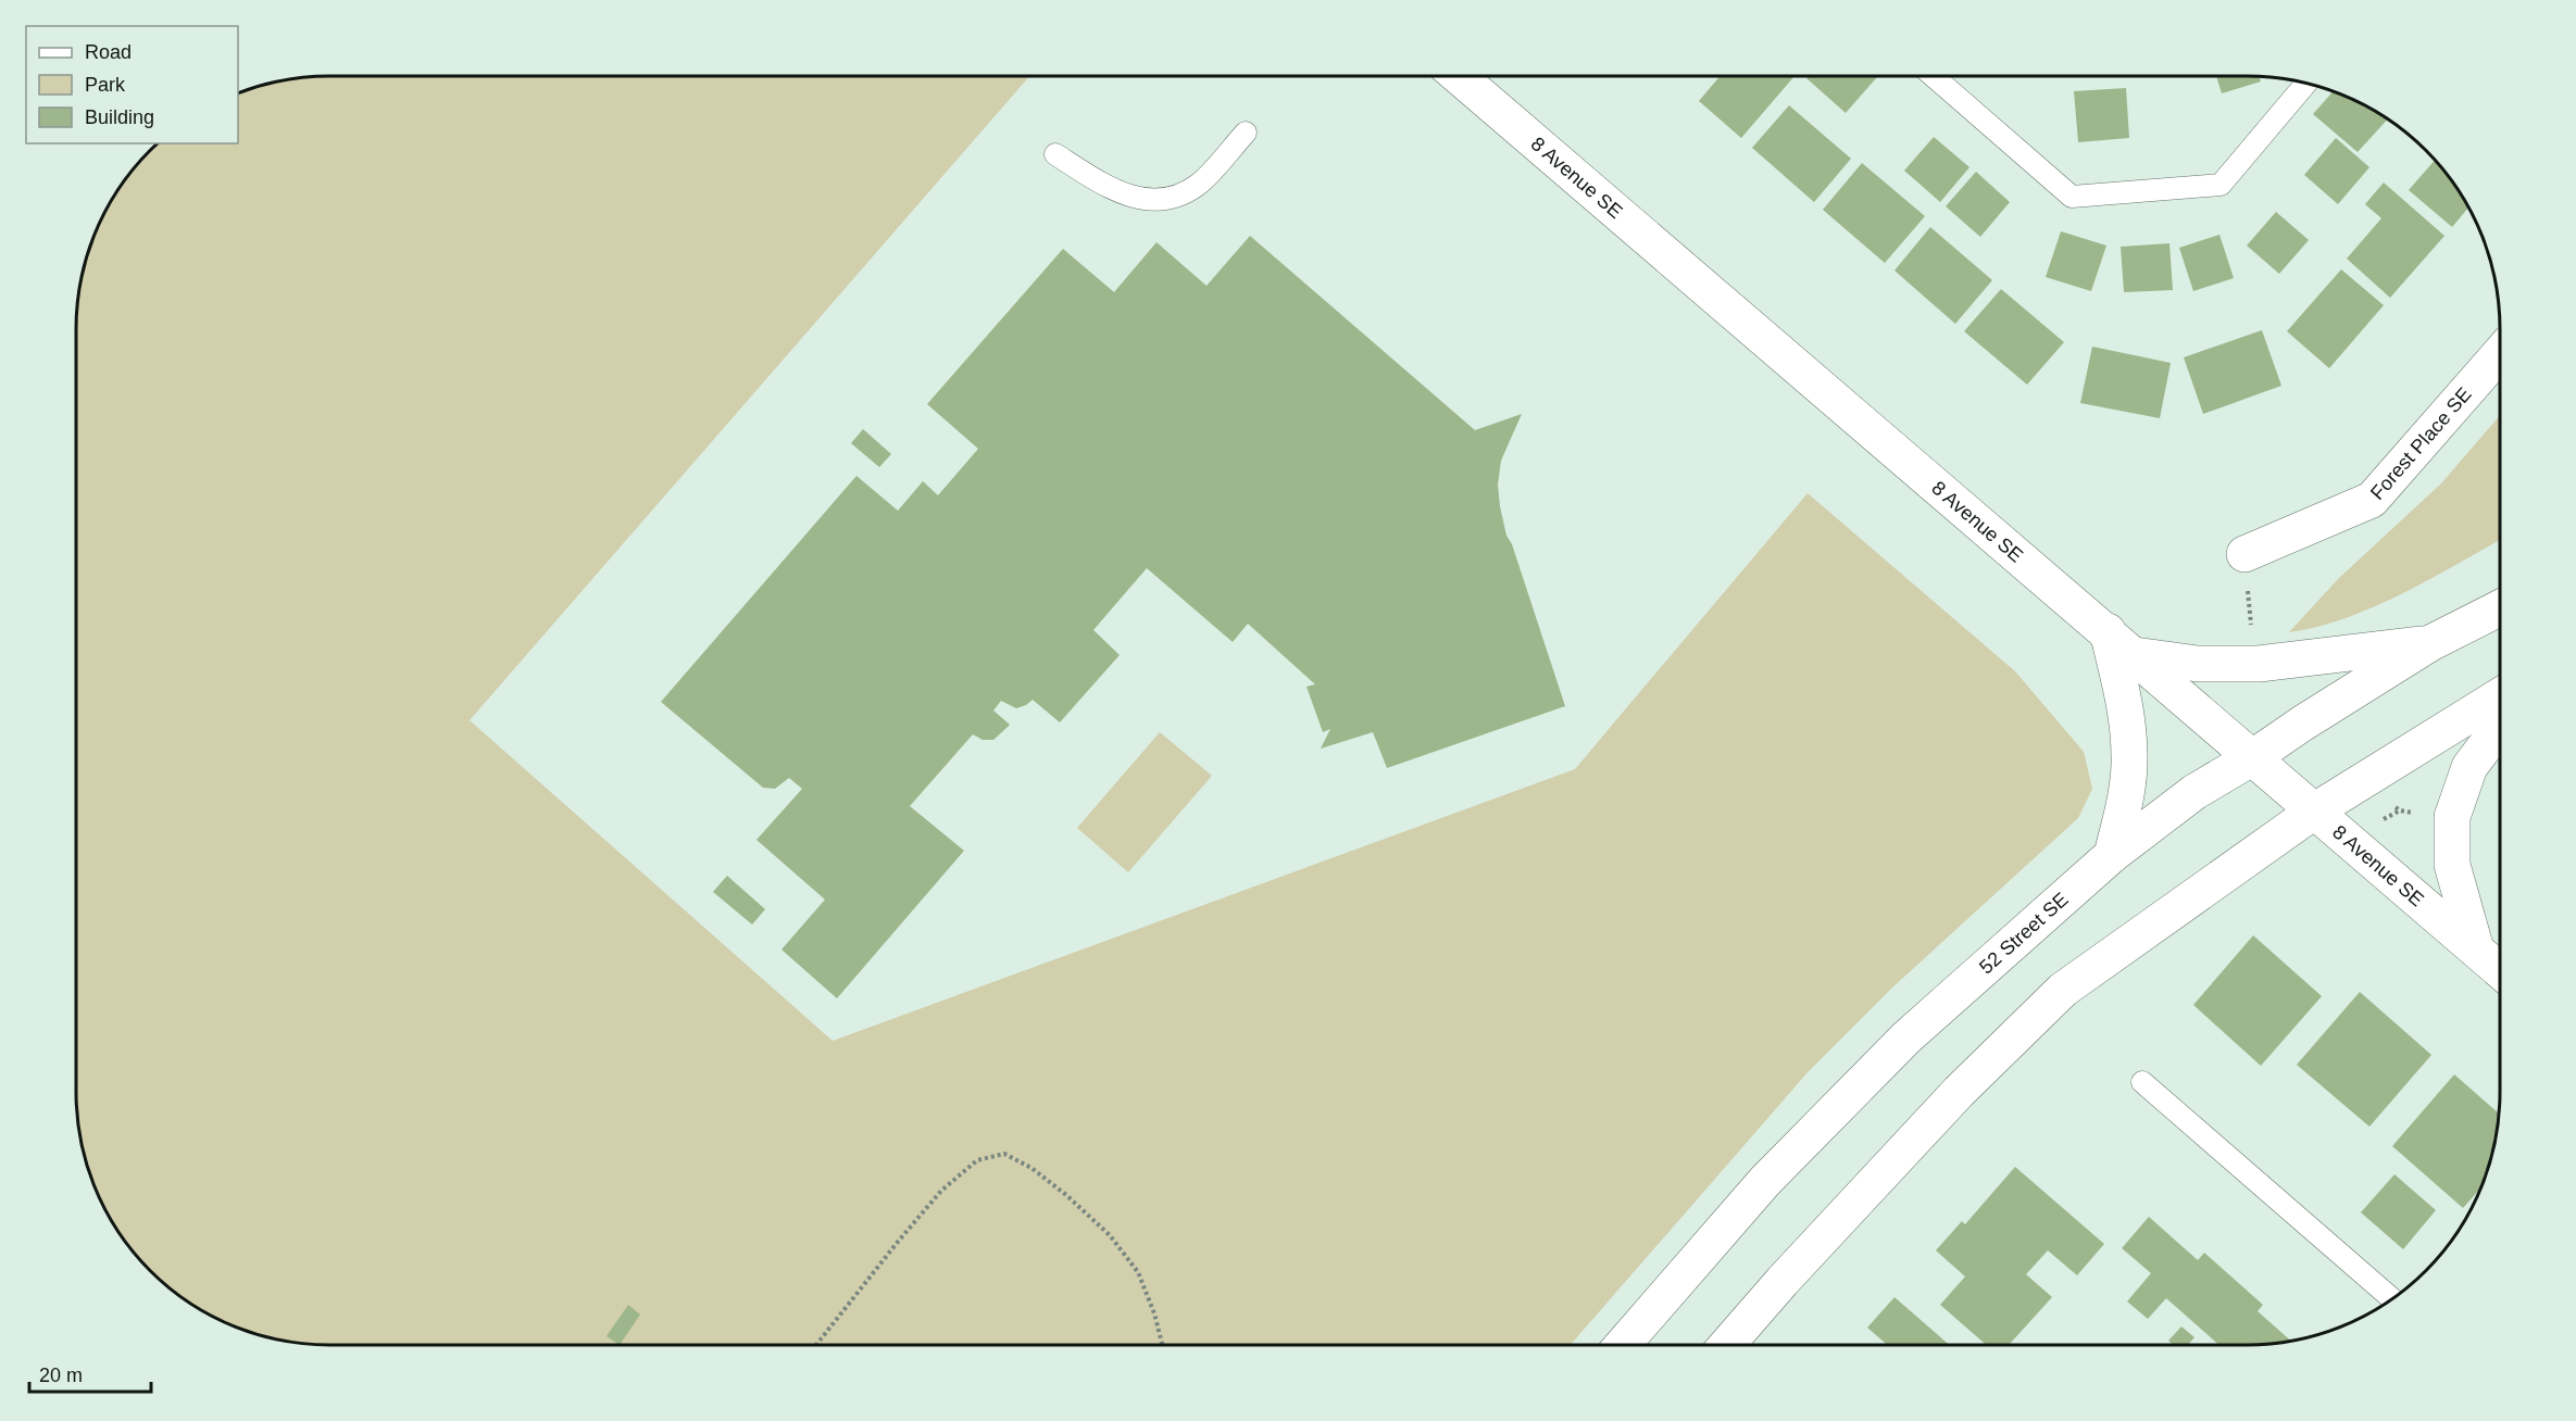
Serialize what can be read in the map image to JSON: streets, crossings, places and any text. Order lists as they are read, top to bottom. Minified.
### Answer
{"streets":{"main road":["8 Avenue SE","Forest Place SE","52 Street SE"]},"crossings":[["8 Avenue SE","52 Street SE"]],"legend":["Road","Park","Building"],"scale_bar":"20 m"}
